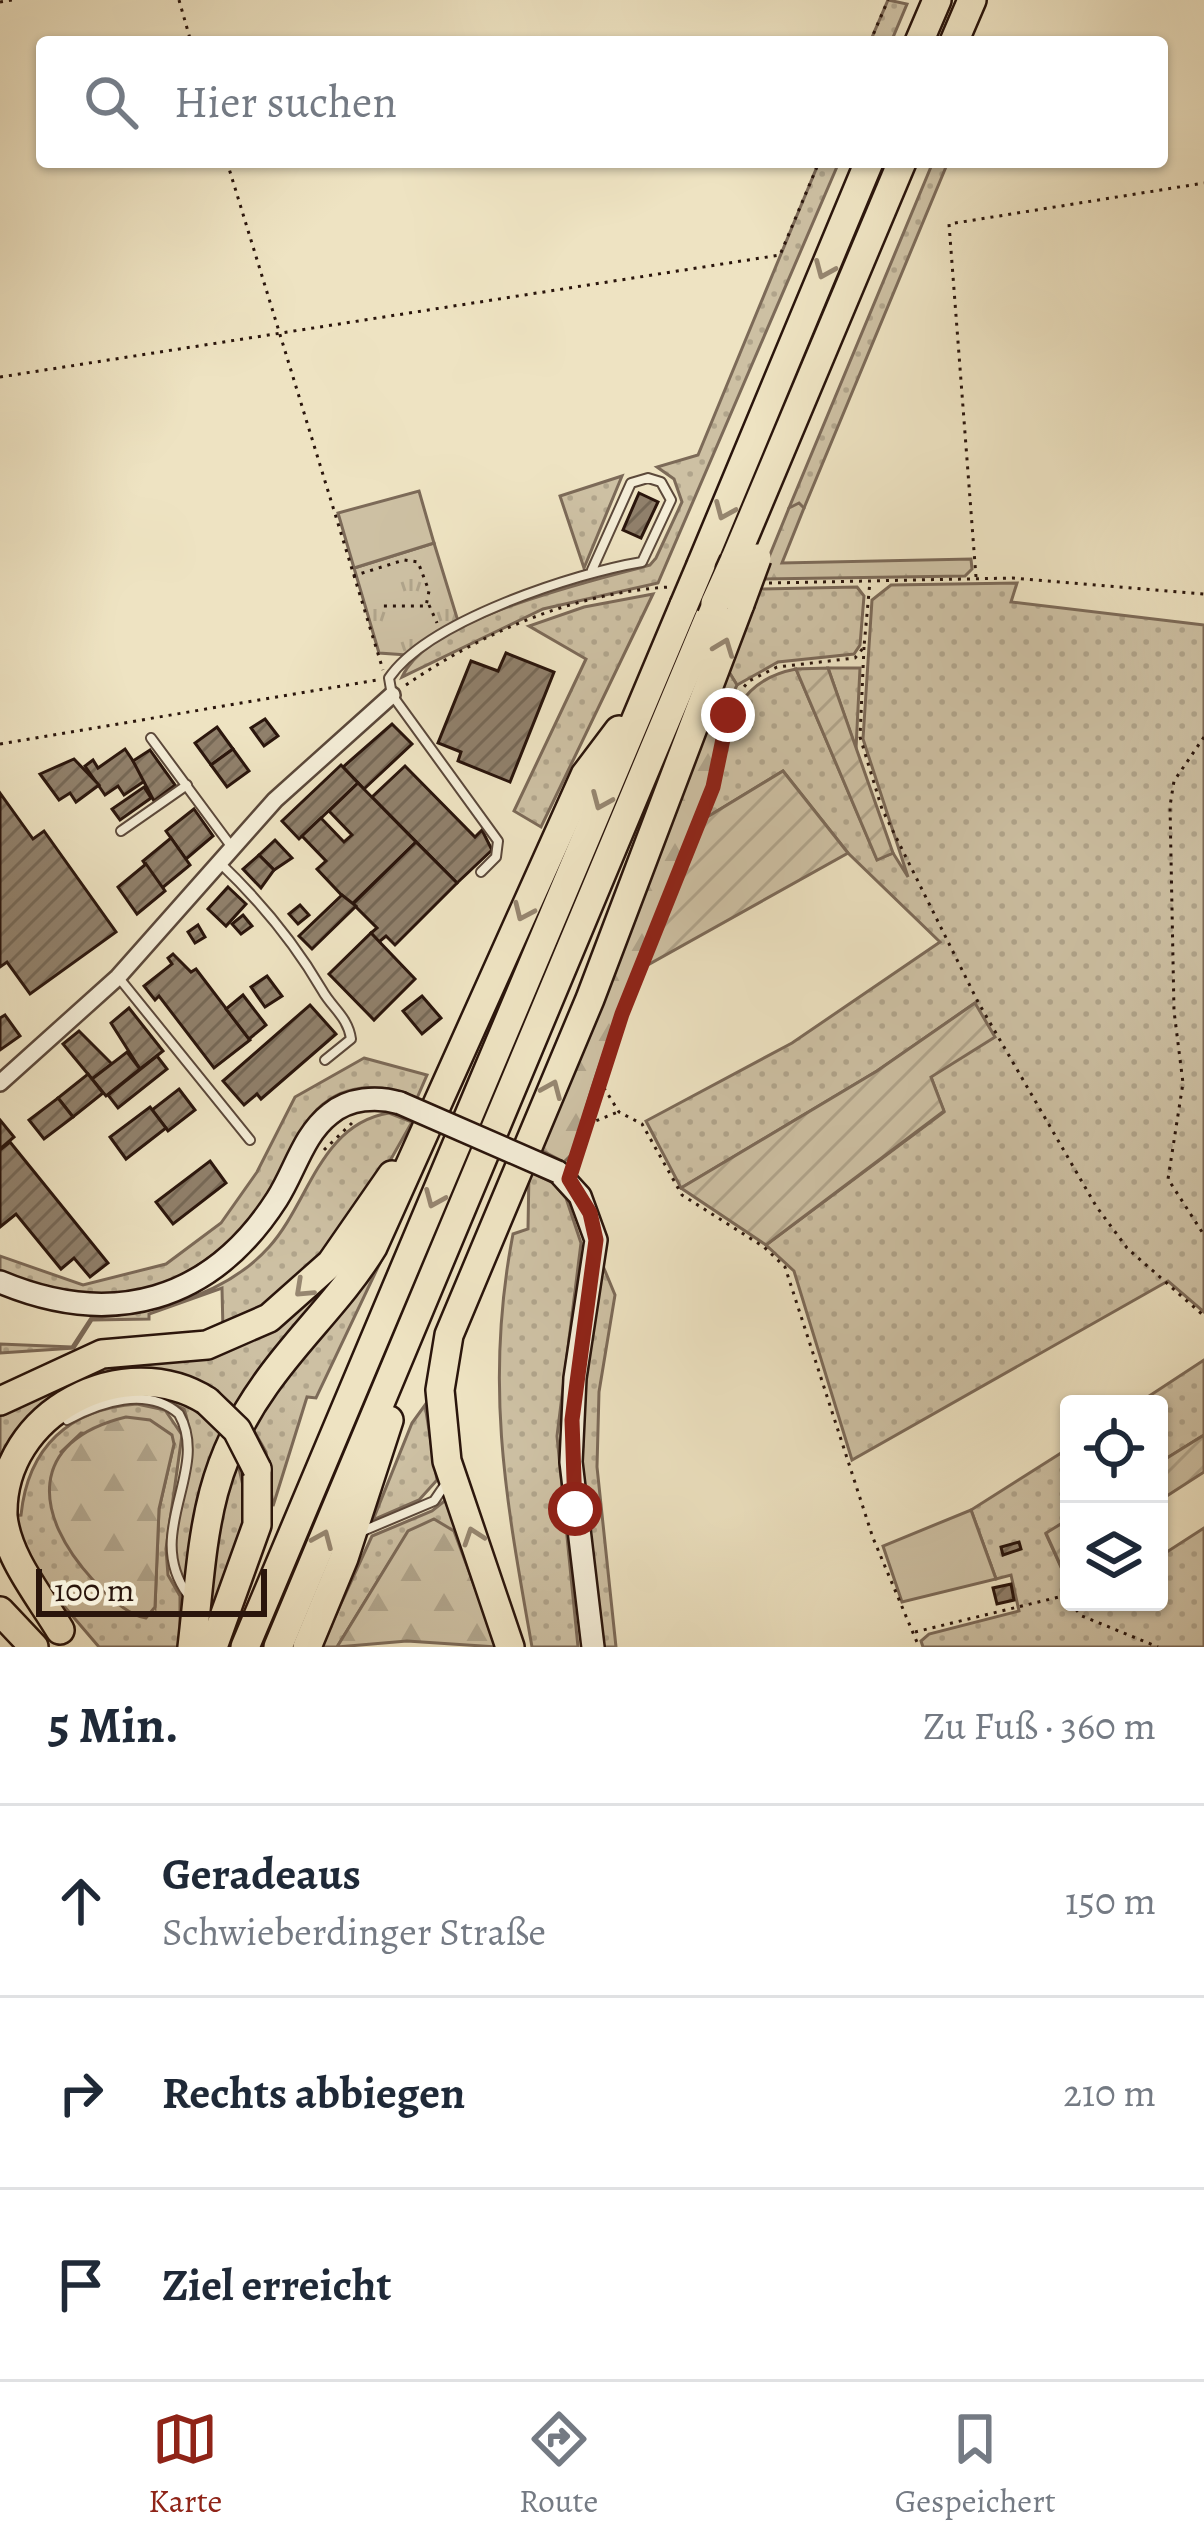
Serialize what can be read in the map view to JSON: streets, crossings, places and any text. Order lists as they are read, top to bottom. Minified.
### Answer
{"scale_bar":"100 m","page":{"search":"Hier suchen","scale":"100 m","heading":["5 Min.","Zu Fuß · 360 m"],"list":[["Geradeaus","Schwieberdinger Straße","150 m"],["Rechts abbiegen","210 m"],"Ziel erreicht"],"nav":["Karte","Route","Gespeichert"]}}
